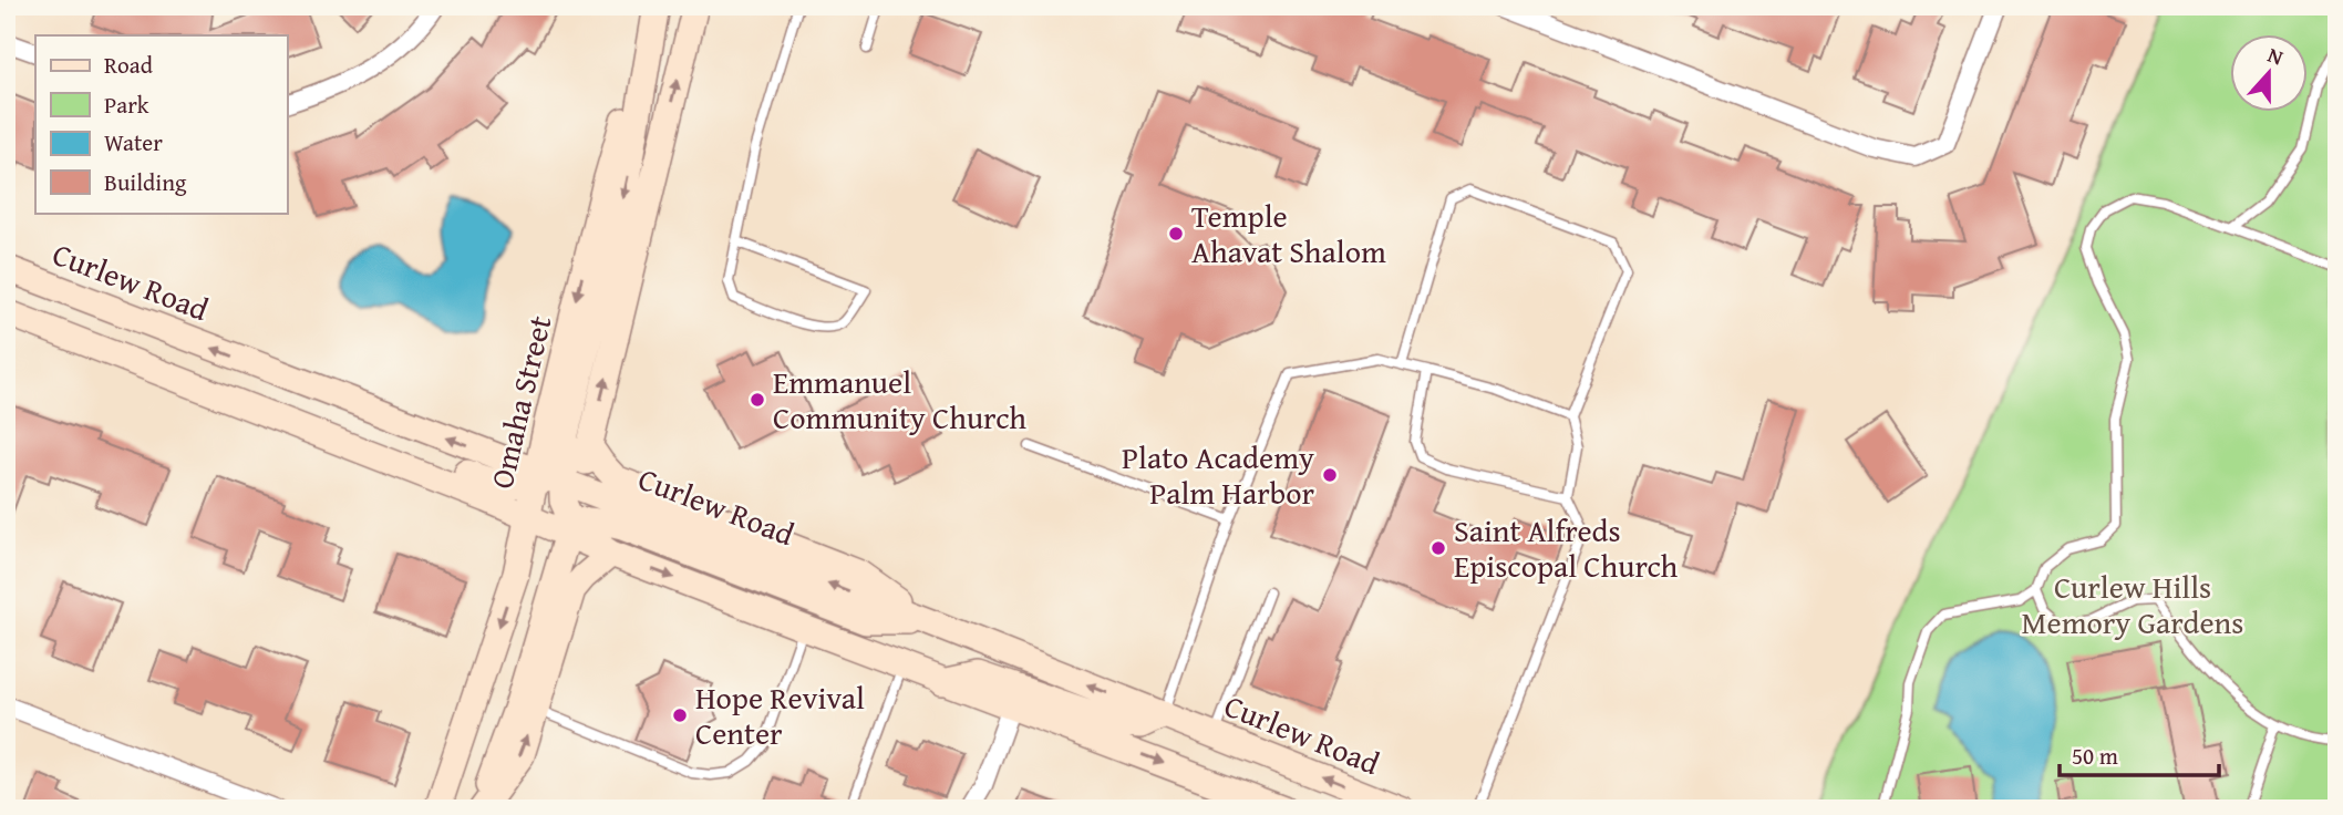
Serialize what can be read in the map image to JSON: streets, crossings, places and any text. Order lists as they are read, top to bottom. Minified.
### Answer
{"streets":{"main road":["Curlew Road","Omaha Street"]},"crossings":[["Curlew Road","Omaha Street"]],"parks":["Curlew Hills Memory Gardens"],"places":["Temple Ahavat Shalom","Emmanuel Community Church","Plato Academy Palm Harbor","Saint Alfreds Episcopal Church","Hope Revival Center"],"legend":["Road","Park","Water","Building"],"scale_bar":"50 m","north":"top"}
